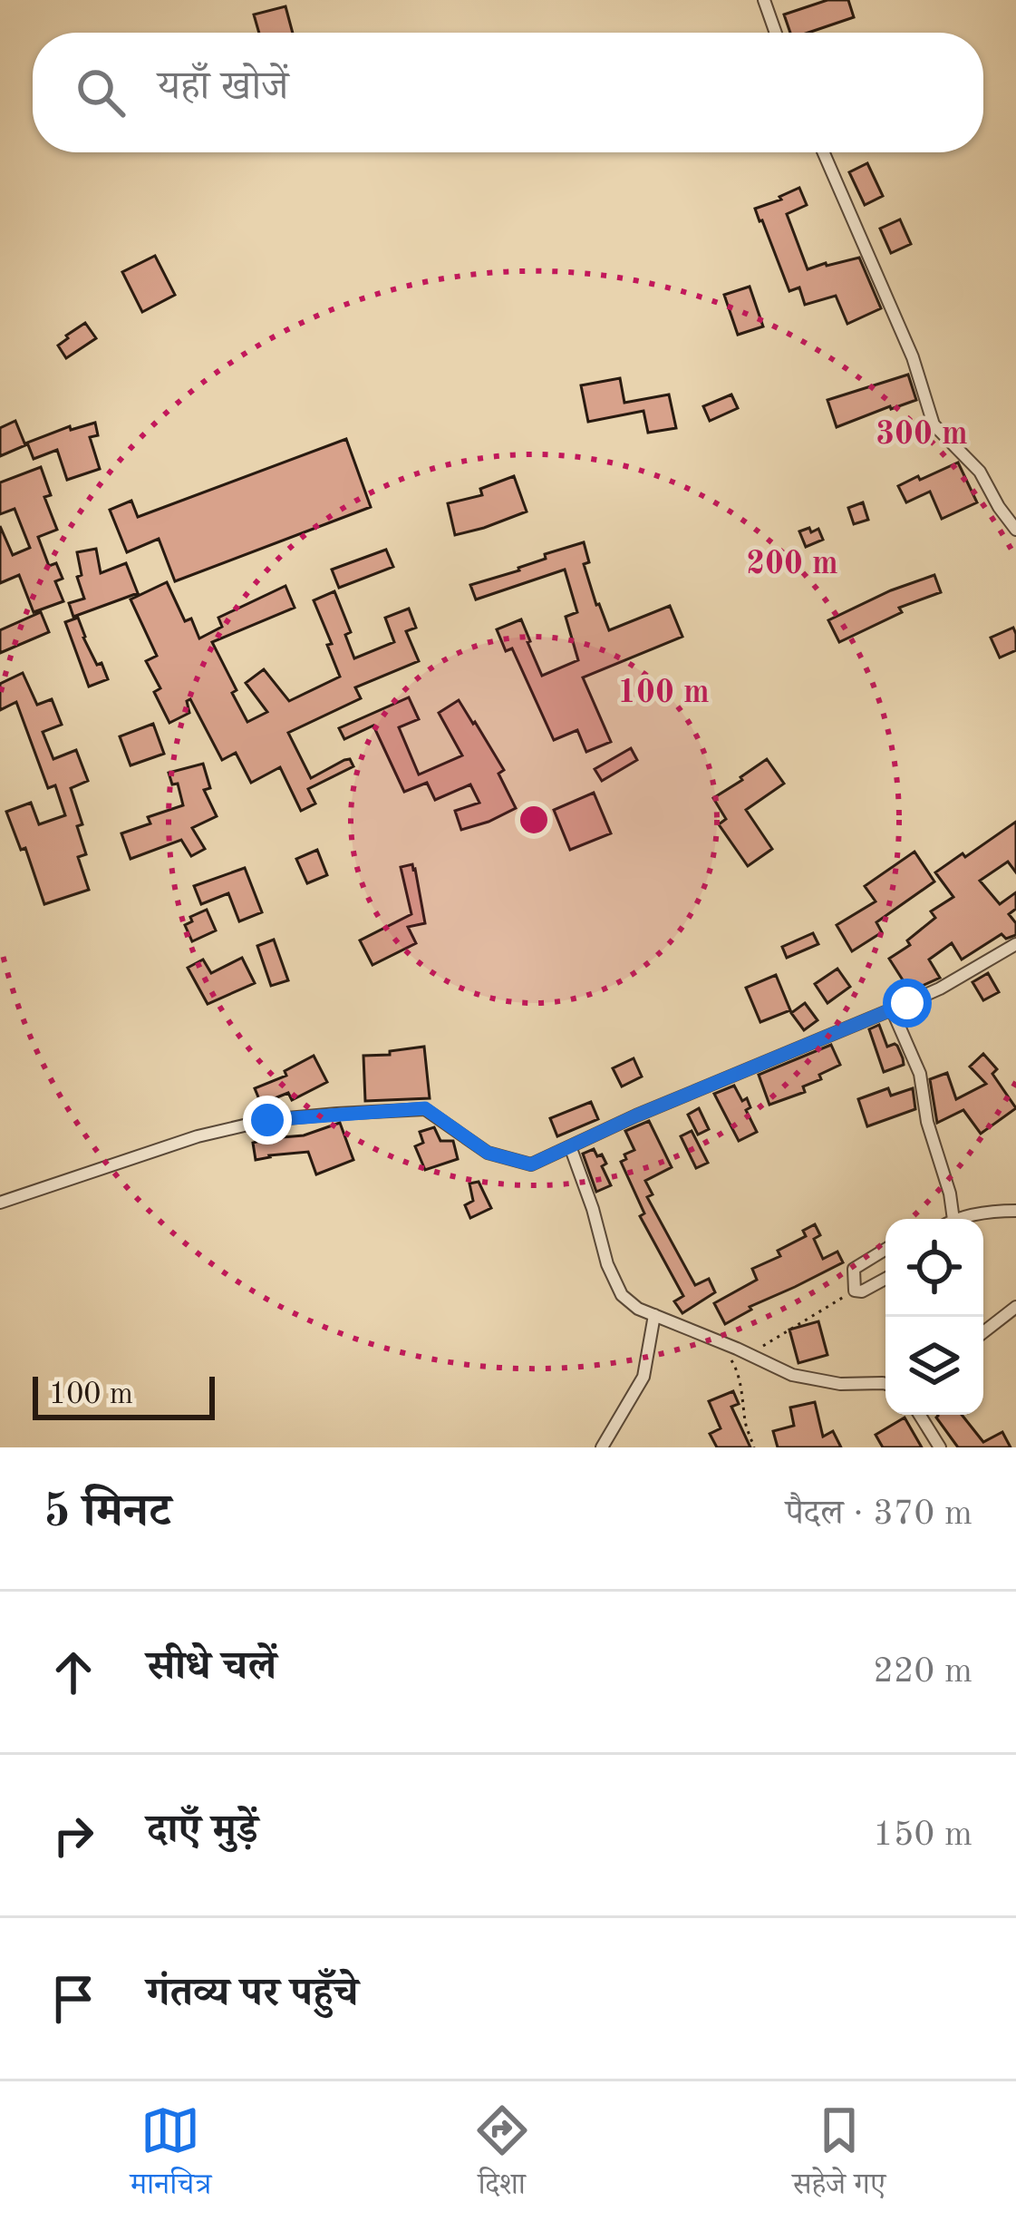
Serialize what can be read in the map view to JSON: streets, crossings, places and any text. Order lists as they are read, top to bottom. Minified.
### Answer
{"scale_bar":"100 m","page":{"search":"यहाँ खोजें","scale":"100 m","heading":["5 मिनट","पैदल · 370 m"],"list":[["सीधे चलें","220 m"],["दाएँ मुड़ें","150 m"],"गंतव्य पर पहुँचे"],"nav":["मानचित्र","दिशा","सहेजे गए"]},"rings":["300 m","200 m","100 m"]}
